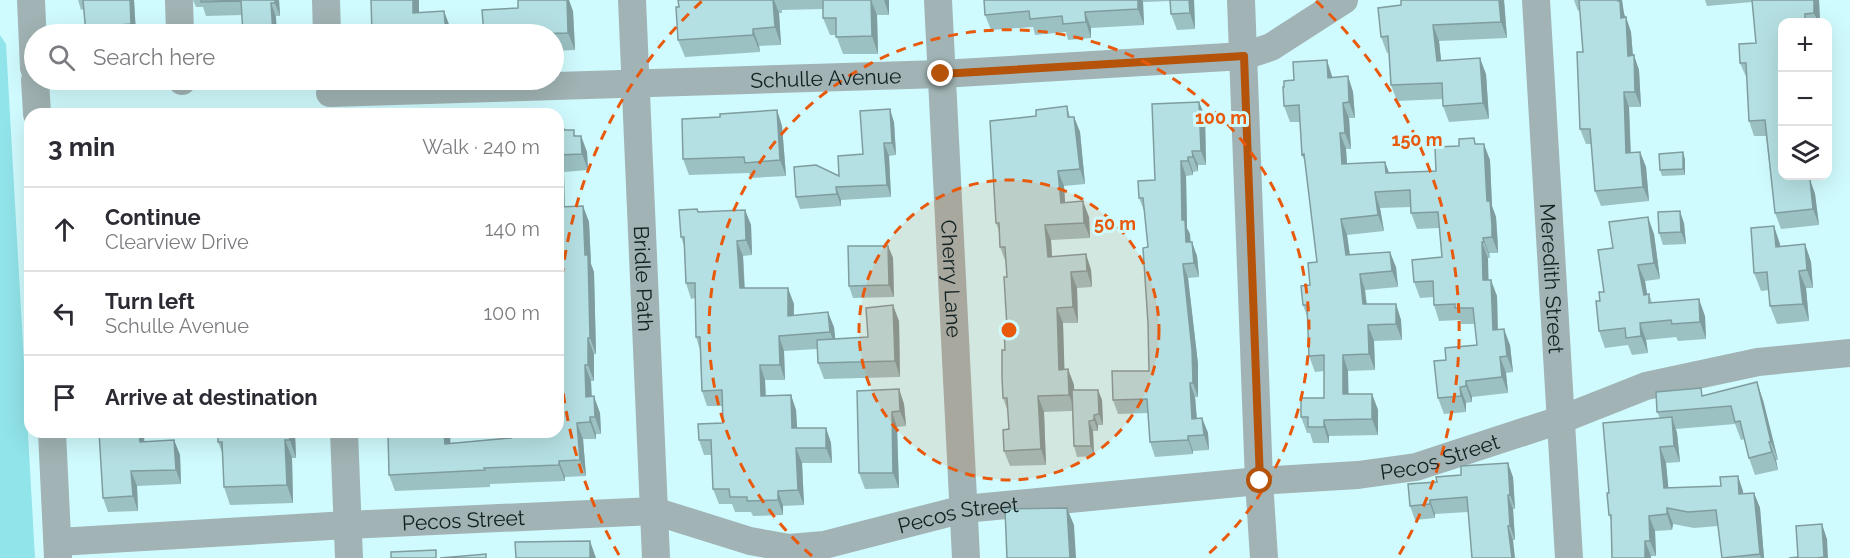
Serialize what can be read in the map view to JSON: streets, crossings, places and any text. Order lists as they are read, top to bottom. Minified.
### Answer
{"streets":{"street":["Schulle Avenue","Bridle Path","Cherry Lane","Meredith Street","Pecos Street"]},"crossings":[["Schulle Avenue","Bridle Path"],["Schulle Avenue","Cherry Lane"],["Bridle Path","Pecos Street"],["Cherry Lane","Pecos Street"],["Meredith Street","Pecos Street"]],"page":{"map_buttons":["+","−"],"search":"Search here","heading":["3 min","Walk · 240 m"],"list":[["Continue","Clearview Drive","140 m"],["Turn left","Schulle Avenue","100 m"],"Arrive at destination"]},"rings":["100 m","150 m","50 m"]}
